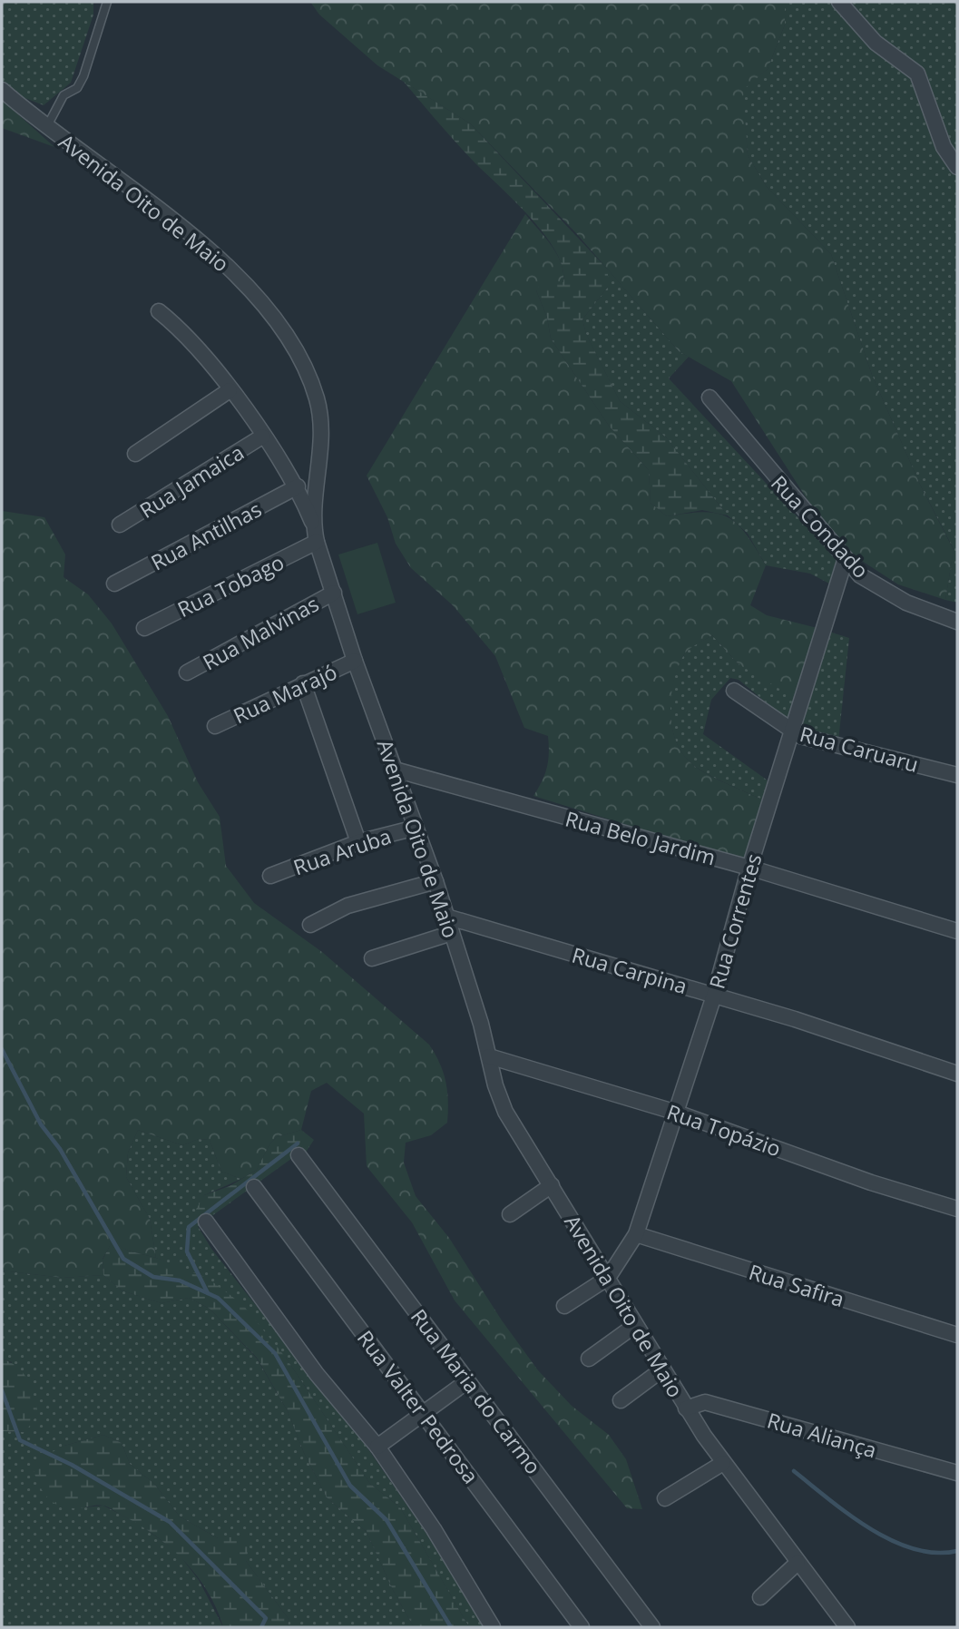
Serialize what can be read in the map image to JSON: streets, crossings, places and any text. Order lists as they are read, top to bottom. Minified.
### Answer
{"streets":{"street":["Avenida Oito de Maio","Rua Jamaica","Rua Condado","Rua Antilhas","Rua Tobago","Rua Malvinas","Rua Marajó","Rua Caruaru","Rua Belo Jardim","Rua Aruba","Rua Correntes","Rua Carpina","Rua Topázio","Rua Safira","Rua Maria do Carmo","Rua Valter Pedrosa","Rua Aliança"]},"crossings":[["Avenida Oito de Maio","Rua Tobago"],["Avenida Oito de Maio","Rua Malvinas"],["Avenida Oito de Maio","Rua Marajó"],["Avenida Oito de Maio","Rua Belo Jardim"],["Avenida Oito de Maio","Rua Aruba"],["Avenida Oito de Maio","Rua Correntes"],["Avenida Oito de Maio","Rua Carpina"],["Avenida Oito de Maio","Rua Topázio"],["Avenida Oito de Maio","Rua Aliança"],["Rua Condado","Rua Correntes"],["Rua Caruaru","Rua Correntes"],["Rua Belo Jardim","Rua Correntes"],["Rua Correntes","Rua Carpina"],["Rua Correntes","Rua Topázio"],["Rua Correntes","Rua Safira"]]}
